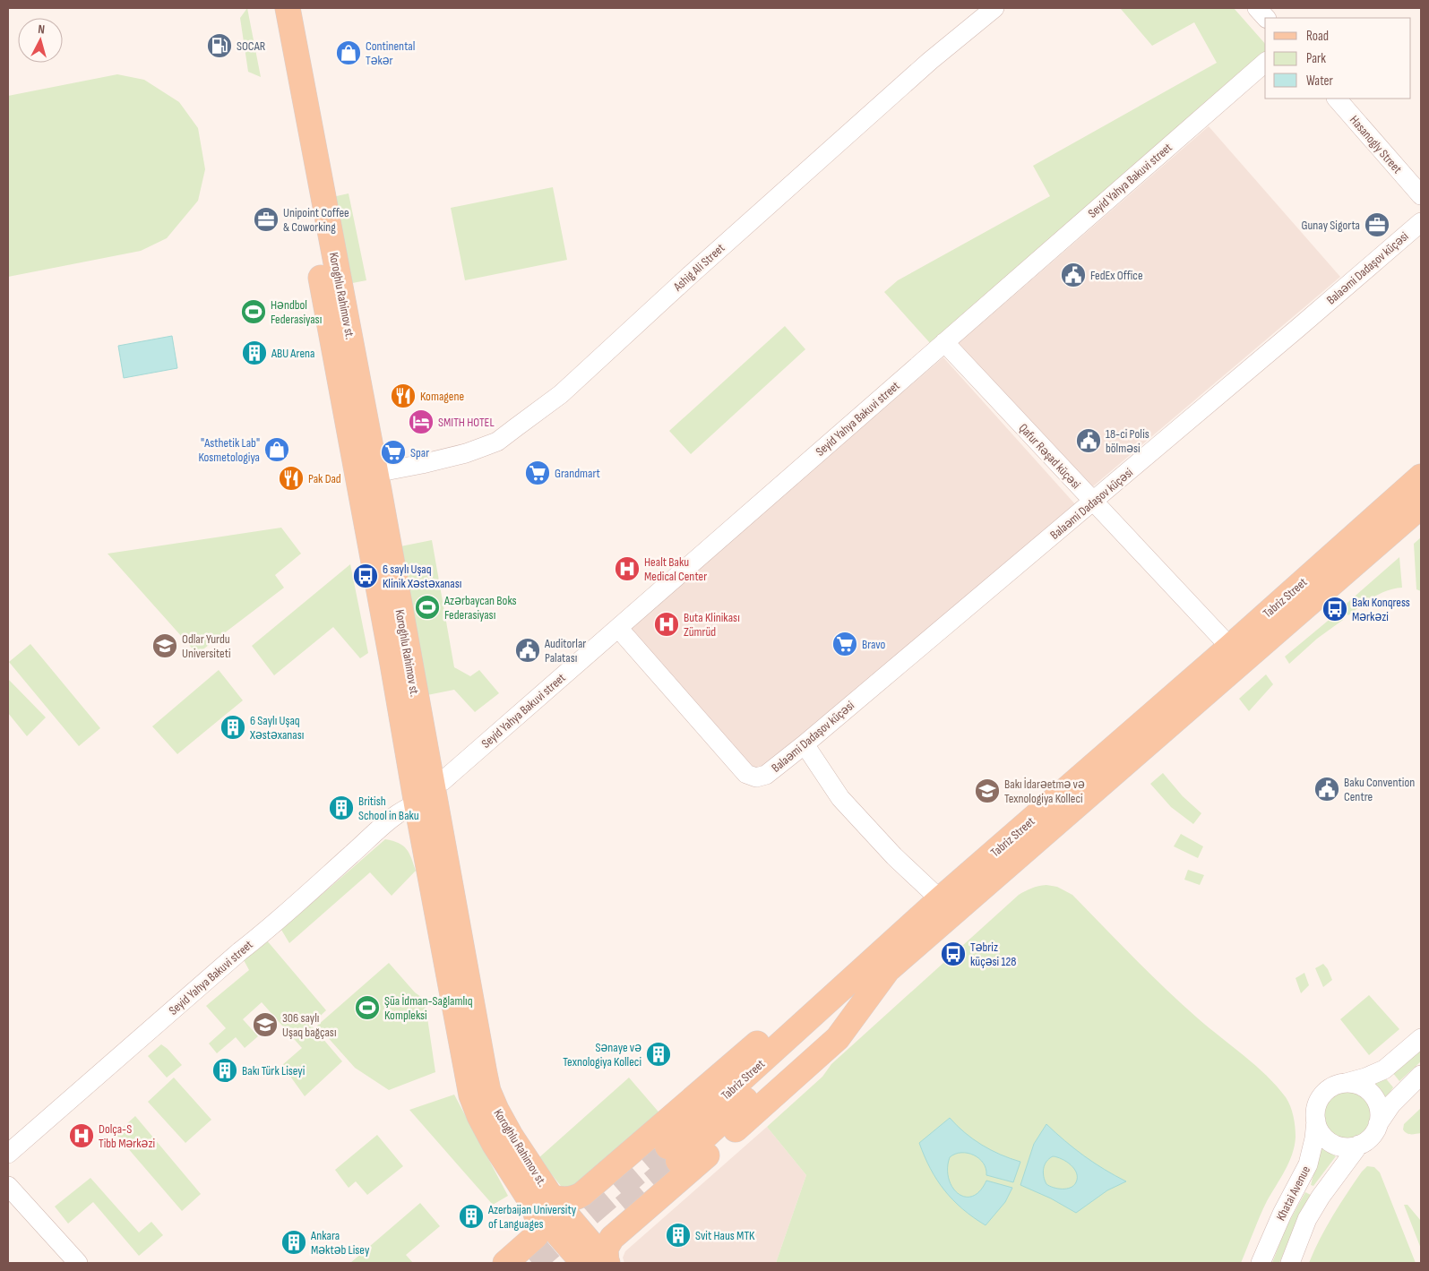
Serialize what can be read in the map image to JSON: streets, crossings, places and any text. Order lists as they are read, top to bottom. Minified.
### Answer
{"streets":{"main road":["Koroghlu Rahimov st.","Tabriz Street"],"street":["Hasanogly Street","Seyid Yahya Bakuvi street","Ashig Ali Street","Balaəmi Dadaşov küçəsi","Qafur Rəşad küçəsi","Khatai Avenue"]},"crossings":[["Seyid Yahya Bakuvi street","Balaəmi Dadaşov küçəsi"],["Seyid Yahya Bakuvi street","Koroghlu Rahimov st."],["Seyid Yahya Bakuvi street","Qafur Rəşad küçəsi"],["Ashig Ali Street","Koroghlu Rahimov st."],["Balaəmi Dadaşov küçəsi","Qafur Rəşad küçəsi"],["Qafur Rəşad küçəsi","Tabriz Street"]],"places":{"fuel station":["SOCAR"],"shop":["Continental Təkər","\"Asthetik Lab\" Kosmetologiya"],"office":["Unipoint Coffee & Coworking","Gunay Sigorta"],"public building":["FedEx Office","18-ci Polis bölməsi","Auditorlar Palatası","Baku Convention Centre"],"sports":["Həndbol Federasiyası","Azərbaycan Boks Federasiyası","Şüa İdman-Sağlamlıq Kompleksi"],"building":["ABU Arena","6 Saylı Uşaq Xəstəxanası","British School in Baku","Sənaye və Texnologiya Kolleci","Bakı Türk Liseyi","Azerbaijan University of Languages","Svit Haus MTK","Ankara Məktəb Lisey"],"restaurant":["Komagene","Pak Dad"],"hotel":["SMITH HOTEL"],"supermarket":["Spar","Grandmart","Bravo"],"hospital":["Healt Baku Medical Center","Buta Klinikası Zümrüd","Dolça-S Tibb Mərkəzi"],"bus stop":["6 saylı Uşaq Klinik Xəstəxanası","Bakı Konqress Mərkəzi","Təbriz küçəsi 128"],"school or university":["Odlar Yurdu Universiteti","Bakı İdarəetmə və Texnologiya Kolleci","306 saylı Uşaq bağçası"]},"legend":["Road","Park","Water"],"north":"top"}
